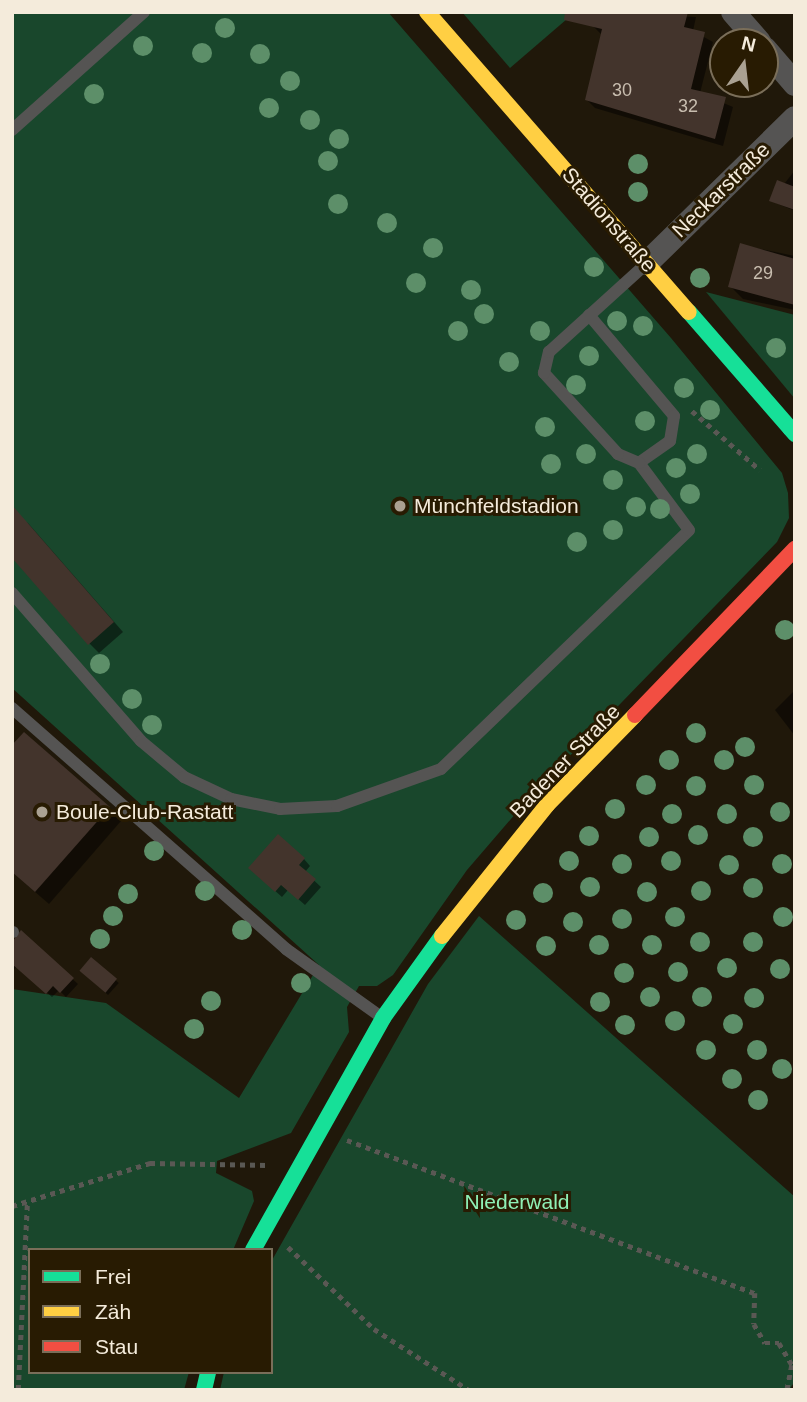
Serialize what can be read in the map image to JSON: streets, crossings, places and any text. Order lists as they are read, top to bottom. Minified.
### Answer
{"streets":{"main road":["Stadionstraße","Badener Straße"],"street":["Neckarstraße"]},"crossings":[["Neckarstraße","Stadionstraße"]],"parks":["Niederwald"],"places":["Münchfeldstadion","Boule-Club-Rastatt"],"house_numbers":["30","32","29"],"legend":["Frei","Zäh","Stau"],"north":"top"}
